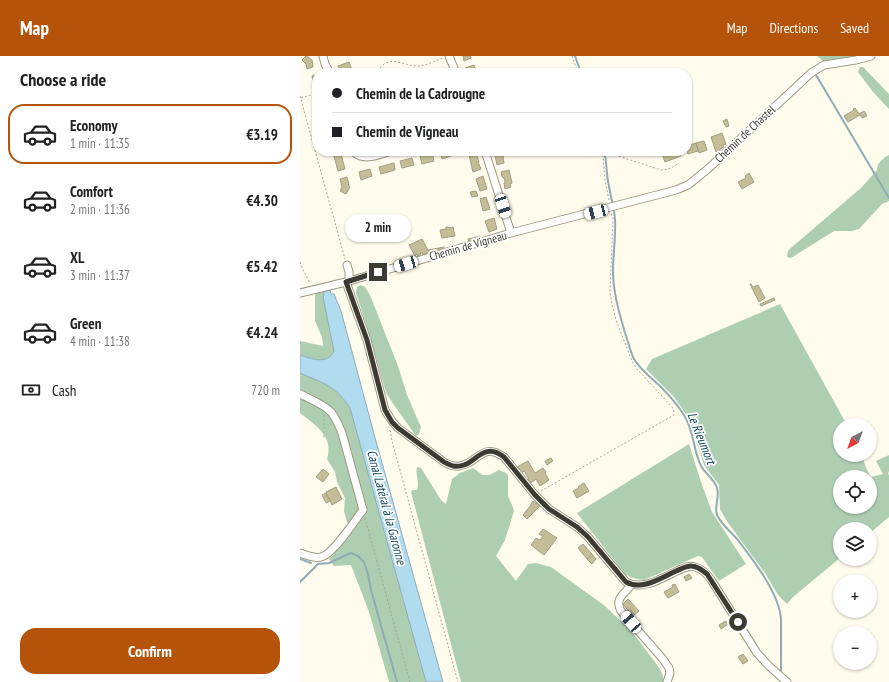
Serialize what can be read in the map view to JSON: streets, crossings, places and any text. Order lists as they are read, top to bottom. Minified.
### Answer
{"streets":{"street":["Chemin de Chastel","Chemin de Vigneau"]},"crossings":[["Chemin de Chastel","Chemin de Vigneau"]],"water":["Le Rieumort","Canal Latéral à la Garonne"],"north":"bottom left","page":{"header":"Map","nav":["Map","Directions","Saved"],"heading":"Choose a ride","banner":["Chemin de la Cadrougne","Chemin de Vigneau"],"list":[{"name":"Economy","note":"1 min · 11:35","value":"€3.19"},{"name":"Comfort","note":"2 min · 11:36","value":"€4.30"},{"name":"XL","note":"3 min · 11:37","value":"€5.42"},{"name":"Green","note":"4 min · 11:38","value":"€4.24"}],"bubble":"2 min","pay":["Cash","720 m"],"map_buttons":["+","−"],"buttons":"Confirm"}}
